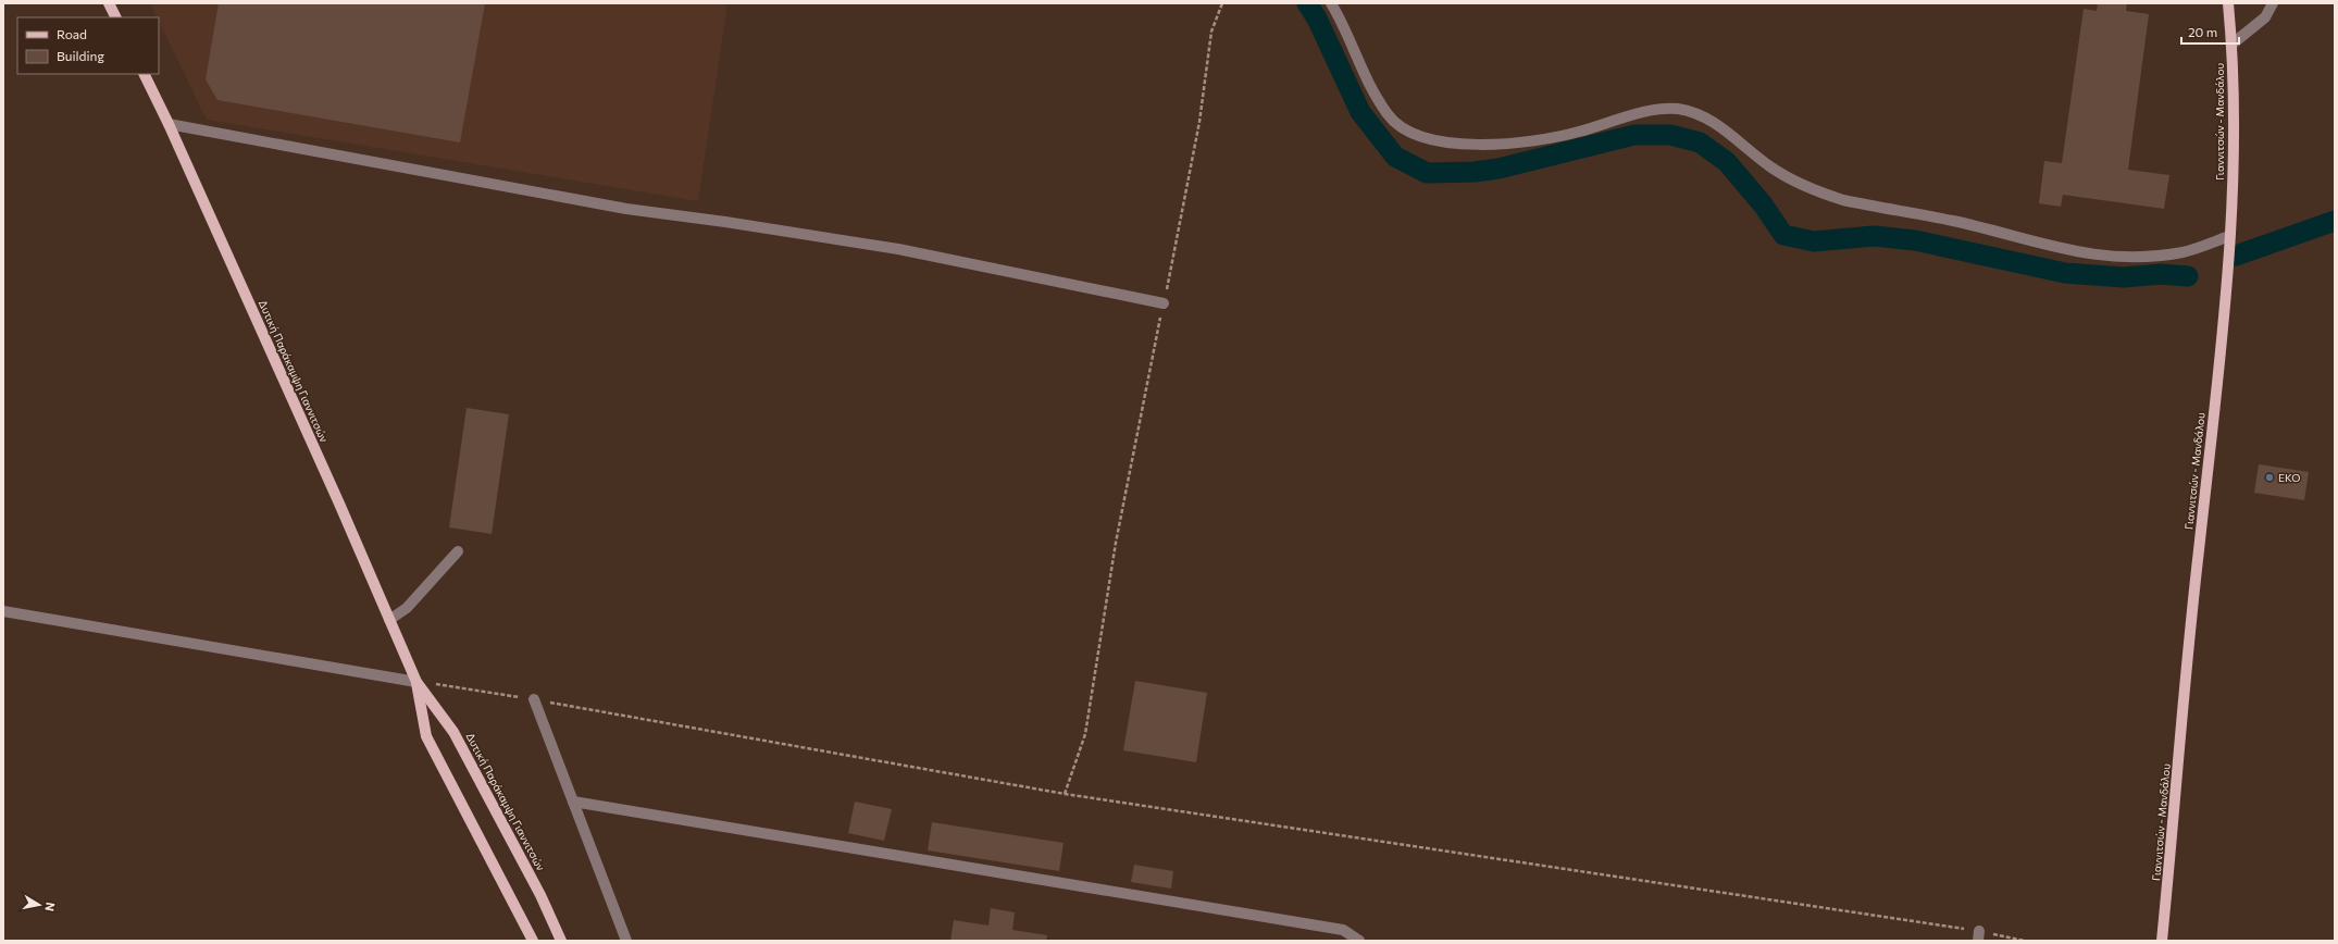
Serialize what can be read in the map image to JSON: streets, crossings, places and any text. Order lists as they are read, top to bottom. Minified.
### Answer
{"streets":{"main road":["Γιαννιτσών - Μανδάλου","Δυτική Παράκαμψη Γιαννιτσών"]},"places":["EKO"],"legend":["Road","Building"],"scale_bar":"20 m","north":"right"}
